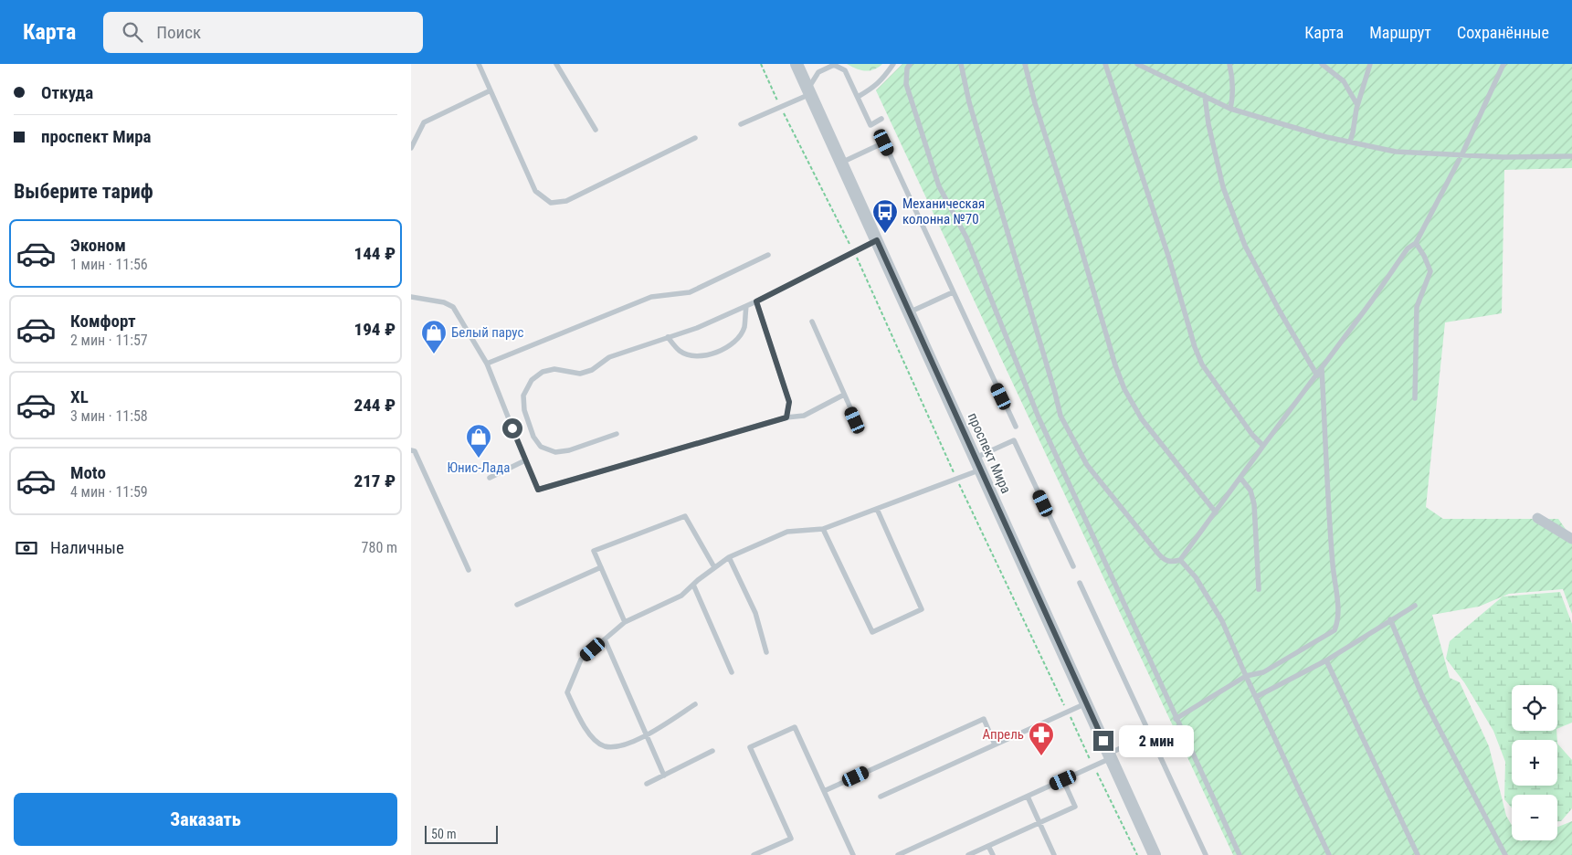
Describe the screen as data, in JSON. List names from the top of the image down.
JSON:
{
  "streets": {
    "street": ["проспект Мира"]
  },
  "places": {
    "bus stop": ["Механическая колонна №70"],
    "shop": ["Белый парус", "Юнис-Лада"],
    "pharmacy": ["Апрель"]
  },
  "scale_bar": "50 m",
  "page": {
    "header": "Карта",
    "search": "Поиск",
    "nav": ["Карта", "Маршрут", "Сохранённые"],
    "banner": ["Откуда", "проспект Мира"],
    "heading": "Выберите тариф",
    "list": [
      {
        "name": "Эконом",
        "note": "1 мин · 11:56",
        "value": "144 ₽"
      },
      {
        "name": "Комфорт",
        "note": "2 мин · 11:57",
        "value": "194 ₽"
      },
      {
        "name": "XL",
        "note": "3 мин · 11:58",
        "value": "244 ₽"
      },
      {
        "name": "Moto",
        "note": "4 мин · 11:59",
        "value": "217 ₽"
      }
    ],
    "pay": ["Наличные", "780 m"],
    "map_buttons": ["+", "−"],
    "bubble": "2 мин",
    "buttons": "Заказать",
    "scale": "50 m"
  }
}
